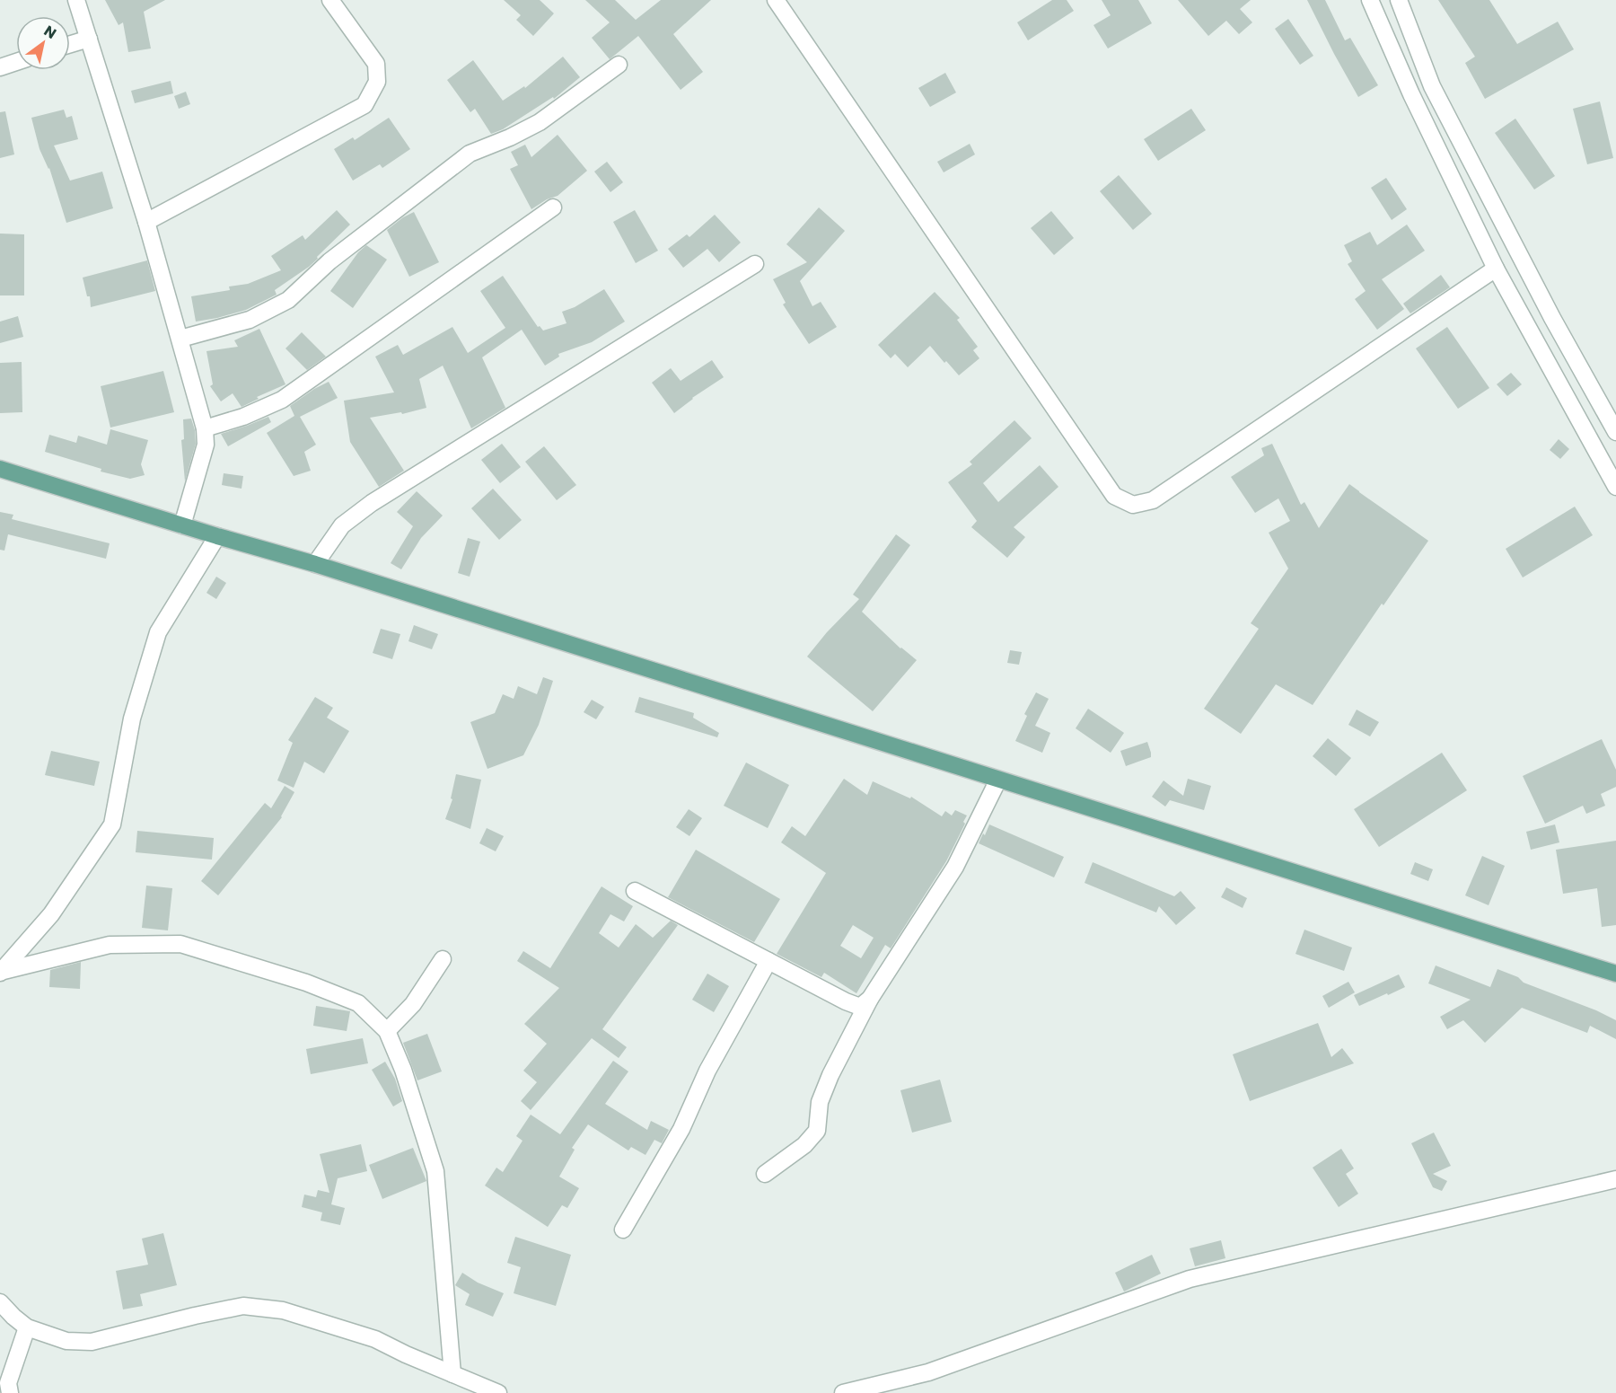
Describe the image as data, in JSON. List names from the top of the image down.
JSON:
{
  "north": "top right"
}
